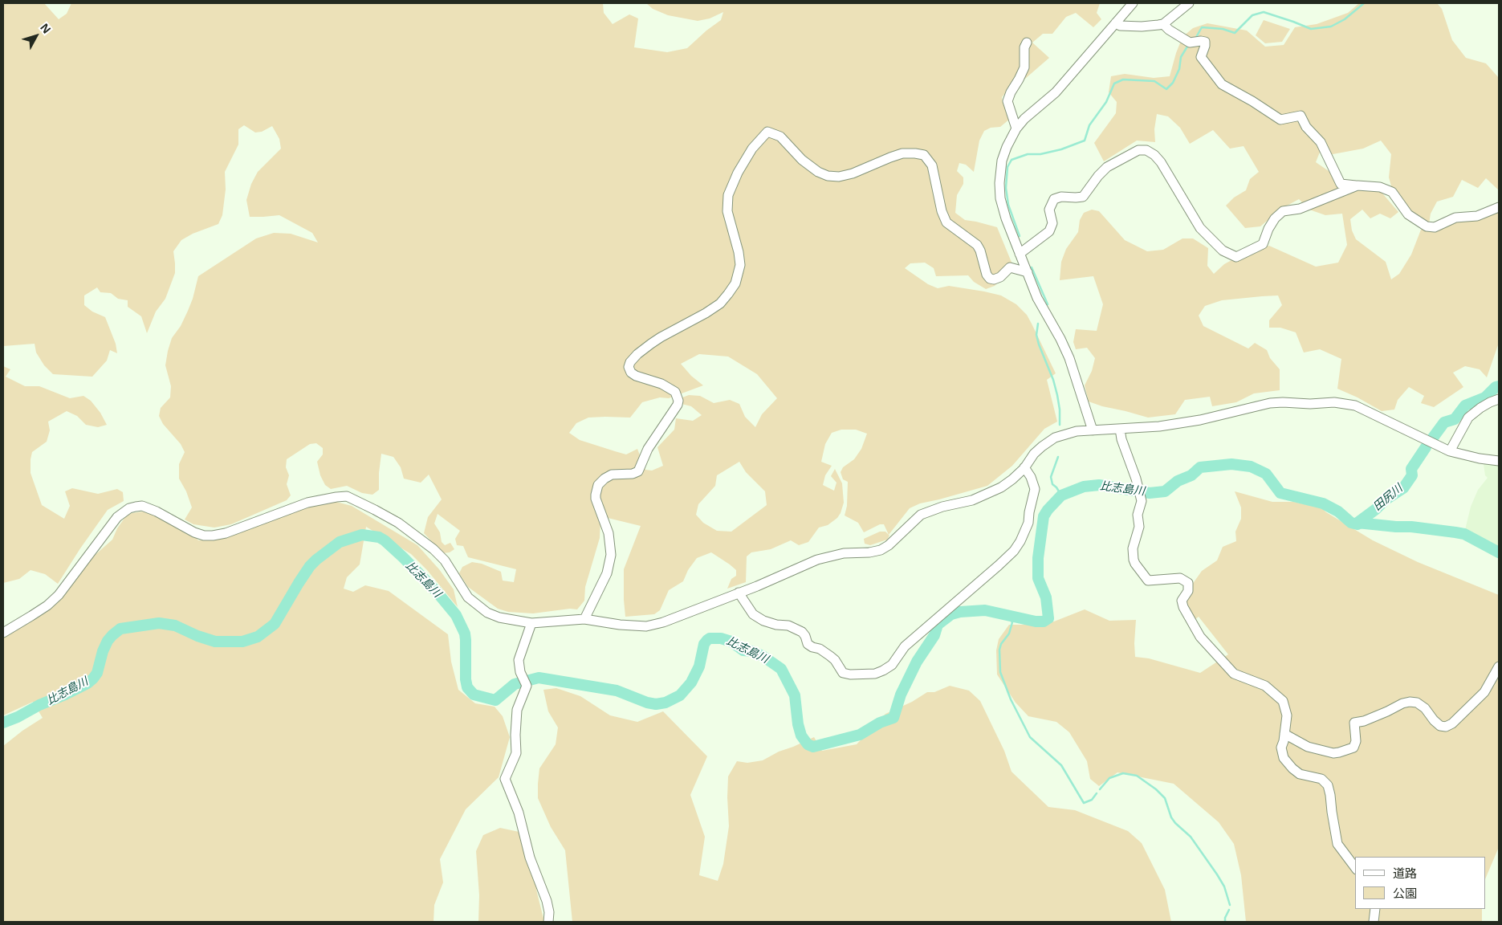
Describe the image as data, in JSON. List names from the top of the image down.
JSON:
{
  "water": ["比志島川", "田尻川"],
  "legend": ["道路", "公園"],
  "north": "top right"
}
